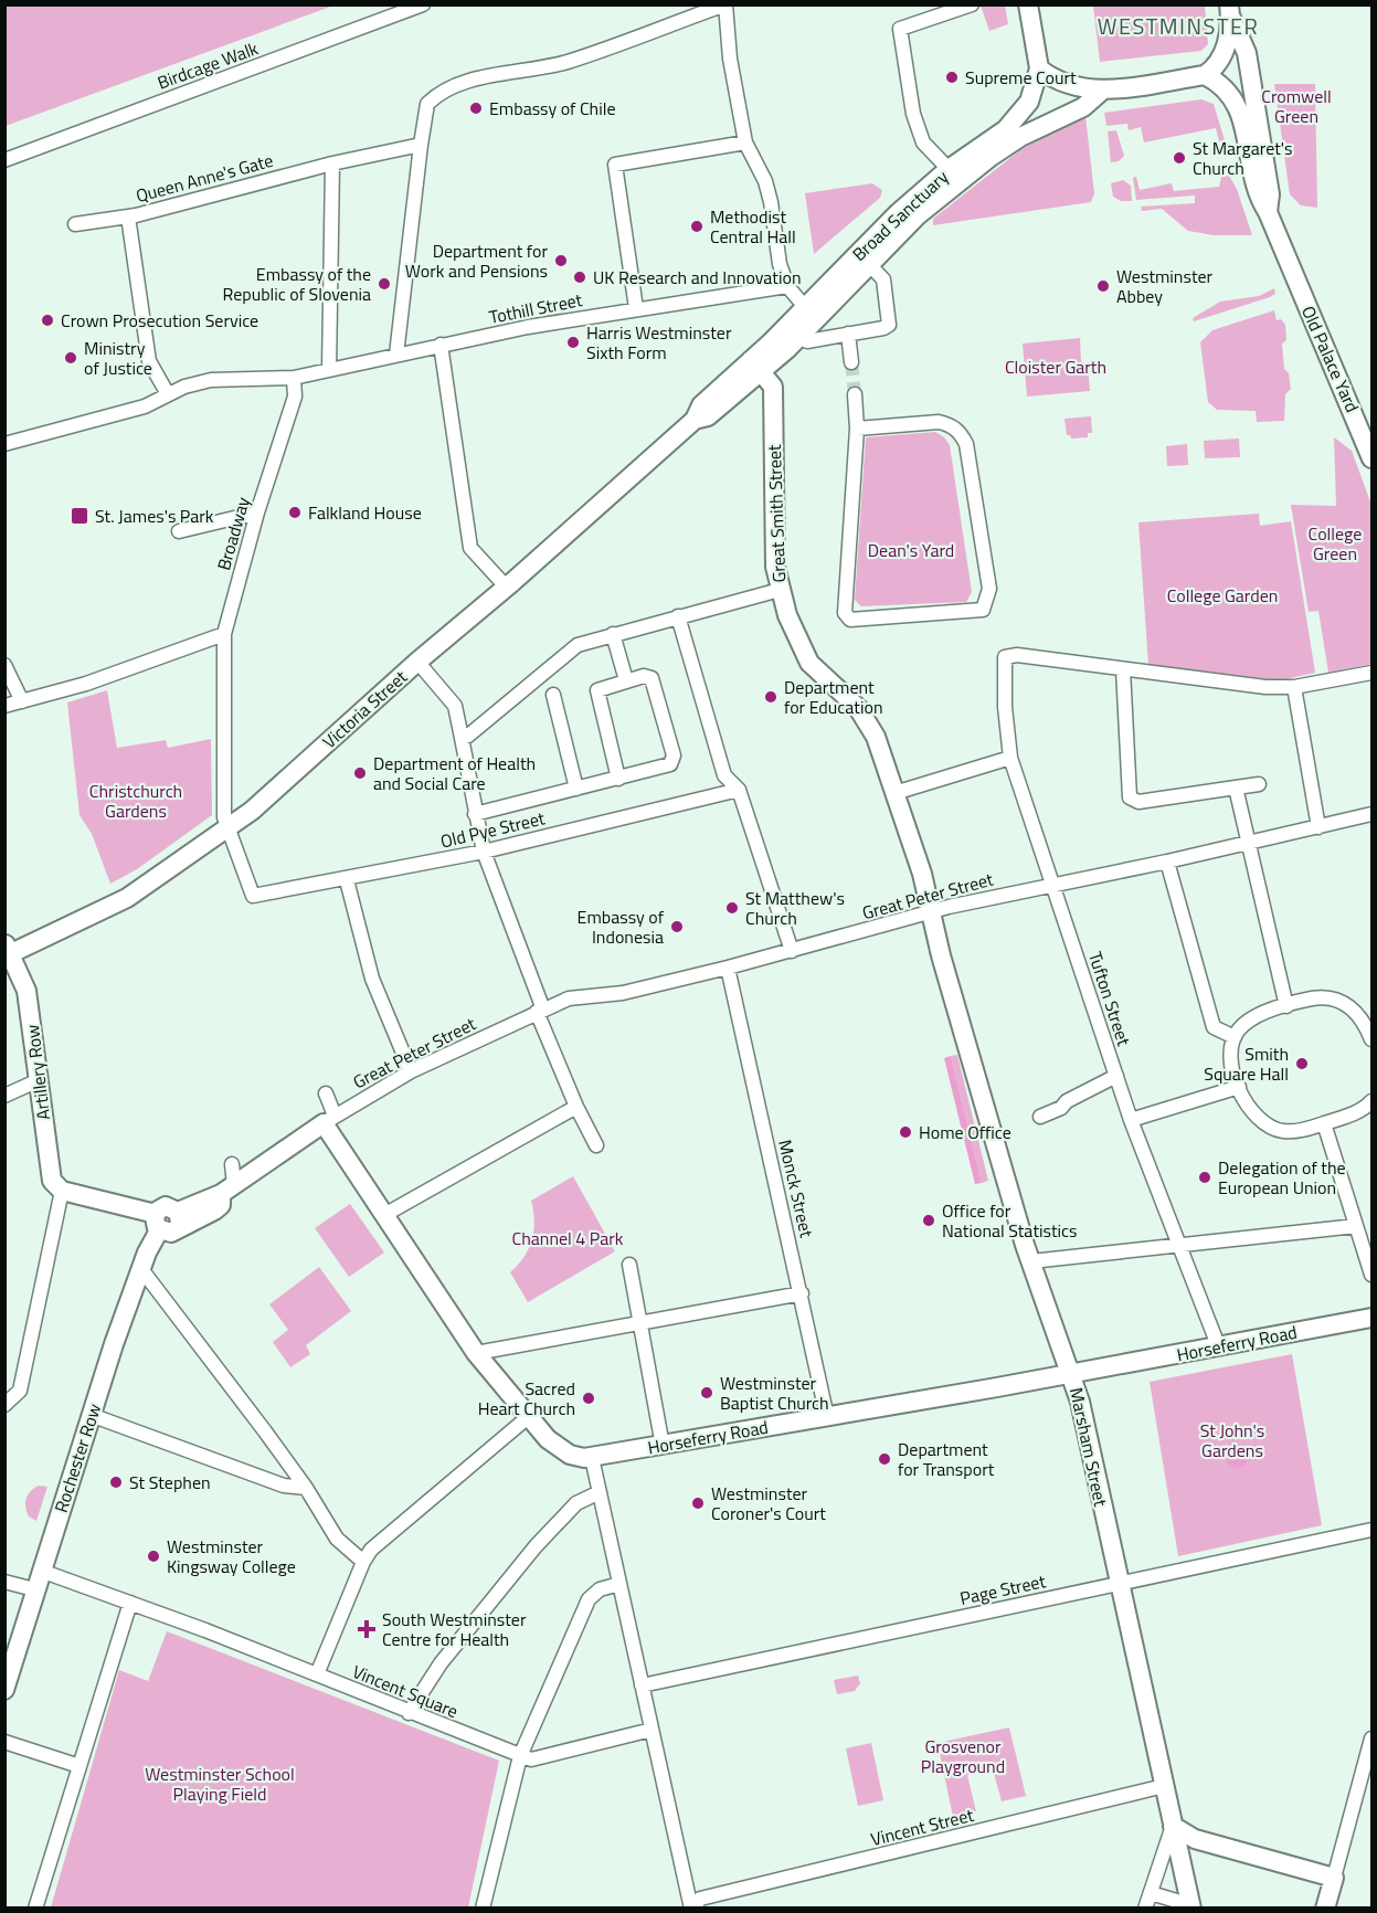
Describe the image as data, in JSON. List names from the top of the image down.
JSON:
{
  "streets": {
    "main road": [
      "Broad Sanctuary",
      "Old Palace Yard",
      "Great Smith Street",
      "Victoria Street",
      "Artillery Row",
      "Horseferry Road",
      "Marsham Street",
      "Rochester Row"
    ],
    "street": [
      "Birdcage Walk",
      "Queen Anne's Gate",
      "Tothill Street",
      "Broadway",
      "Old Pye Street",
      "Great Peter Street",
      "Tufton Street",
      "Monck Street",
      "Page Street",
      "Vincent Square",
      "Vincent Street"
    ]
  },
  "crossings": [
    ["Broad Sanctuary", "Great Smith Street"],
    ["Broad Sanctuary", "Victoria Street"],
    ["Tothill Street", "Broadway"],
    ["Great Smith Street", "Victoria Street"],
    ["Great Smith Street", "Great Peter Street"],
    ["Great Smith Street", "Marsham Street"],
    ["Broadway", "Victoria Street"],
    ["Broadway", "Old Pye Street"],
    ["Victoria Street", "Artillery Row"],
    ["Great Peter Street", "Tufton Street"],
    ["Great Peter Street", "Monck Street"],
    ["Great Peter Street", "Horseferry Road"],
    ["Great Peter Street", "Marsham Street"],
    ["Tufton Street", "Horseferry Road"],
    ["Monck Street", "Horseferry Road"],
    ["Horseferry Road", "Marsham Street"],
    ["Marsham Street", "Page Street"],
    ["Marsham Street", "Vincent Street"],
    ["Rochester Row", "Vincent Square"]
  ],
  "districts": ["WESTMINSTER"],
  "parks": [
    "Cromwell Green",
    "Cloister Garth",
    "College Green",
    "Dean's Yard",
    "College Garden",
    "Christchurch Gardens",
    "Channel 4 Park",
    "St John's Gardens",
    "Grosvenor Playground",
    "Westminster School Playing Field"
  ],
  "places": {
    "other": [
      "Supreme Court",
      "Embassy of Chile",
      "St Margaret's Church",
      "Methodist Central Hall",
      "Department for Work and Pensions",
      "UK Research and Innovation",
      "Embassy of the Republic of Slovenia",
      "Westminster Abbey",
      "Crown Prosecution Service",
      "Harris Westminster Sixth Form",
      "Ministry of Justice",
      "Falkland House",
      "Department for Education",
      "Department of Health and Social Care",
      "St Matthew's Church",
      "Embassy of Indonesia",
      "Smith Square Hall",
      "Home Office",
      "Delegation of the European Union",
      "Office for National Statistics",
      "Westminster Baptist Church",
      "Sacred Heart Church",
      "Department for Transport",
      "St Stephen",
      "Westminster Coroner's Court",
      "Westminster Kingsway College"
    ],
    "transit": ["St. James's Park"],
    "health": ["South Westminster Centre for Health"]
  }
}
